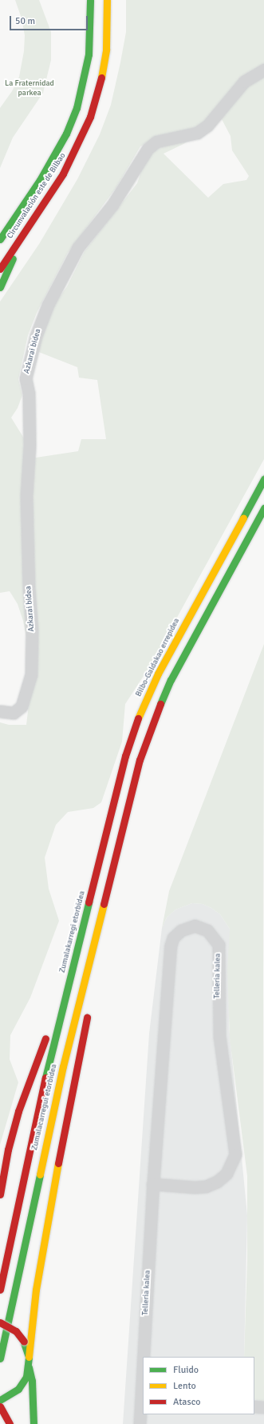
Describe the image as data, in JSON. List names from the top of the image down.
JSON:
{
  "streets": {
    "main road": [
      "Circunvalación este de Bilbao",
      "Bilbo-Galdakao errepidea",
      "Zumalakarregi etorbidea",
      "Zumalacarregui etorbidea"
    ],
    "street": ["Azkarai bidea", "Telleria kalea"]
  },
  "crossings": [
    ["Bilbo-Galdakao errepidea", "Zumalakarregi etorbidea"],
    ["Zumalakarregi etorbidea", "Zumalacarregui etorbidea"]
  ],
  "parks": ["La Fraternidad parkea"],
  "legend": ["Fluido", "Lento", "Atasco"],
  "scale_bar": "50 m"
}
